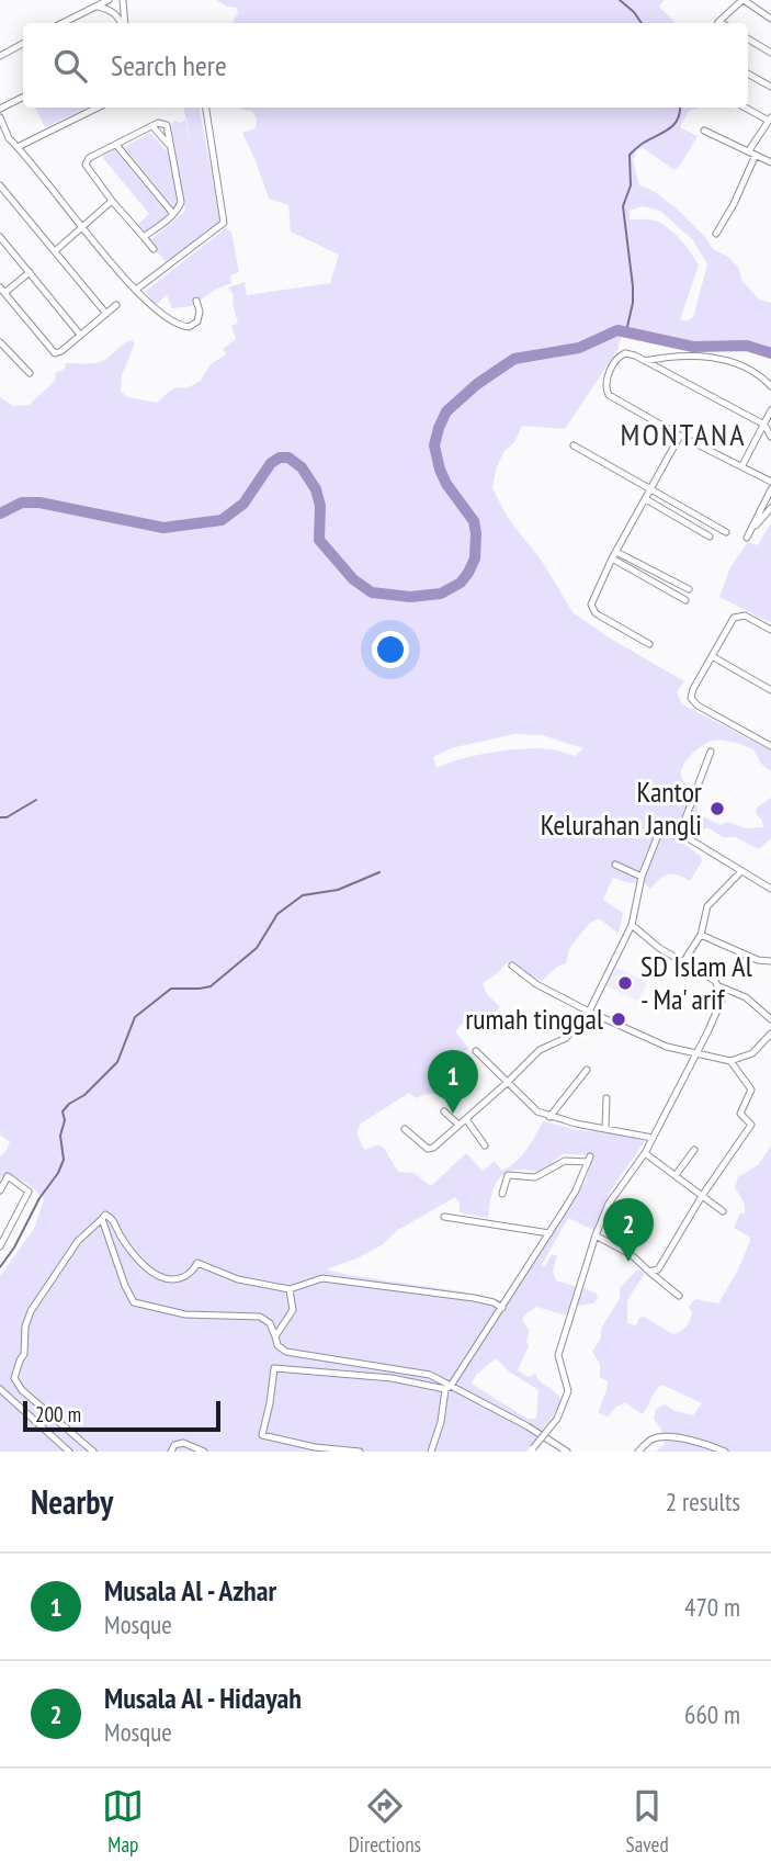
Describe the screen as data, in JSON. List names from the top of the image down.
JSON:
{
  "districts": ["MONTANA"],
  "places": ["Kantor Kelurahan Jangli", "SD Islam Al - Ma' arif", "rumah tinggal"],
  "scale_bar": "200 m",
  "page": {
    "search": "Search here",
    "pins": ["1", "2"],
    "scale": "200 m",
    "heading": ["Nearby", "2 results"],
    "list": [
      {
        "mark": "1",
        "name": "Musala Al - Azhar",
        "note": "Mosque",
        "value": "470 m"
      },
      {
        "mark": "2",
        "name": "Musala Al - Hidayah",
        "note": "Mosque",
        "value": "660 m"
      }
    ],
    "nav": ["Map", "Directions", "Saved"]
  }
}
